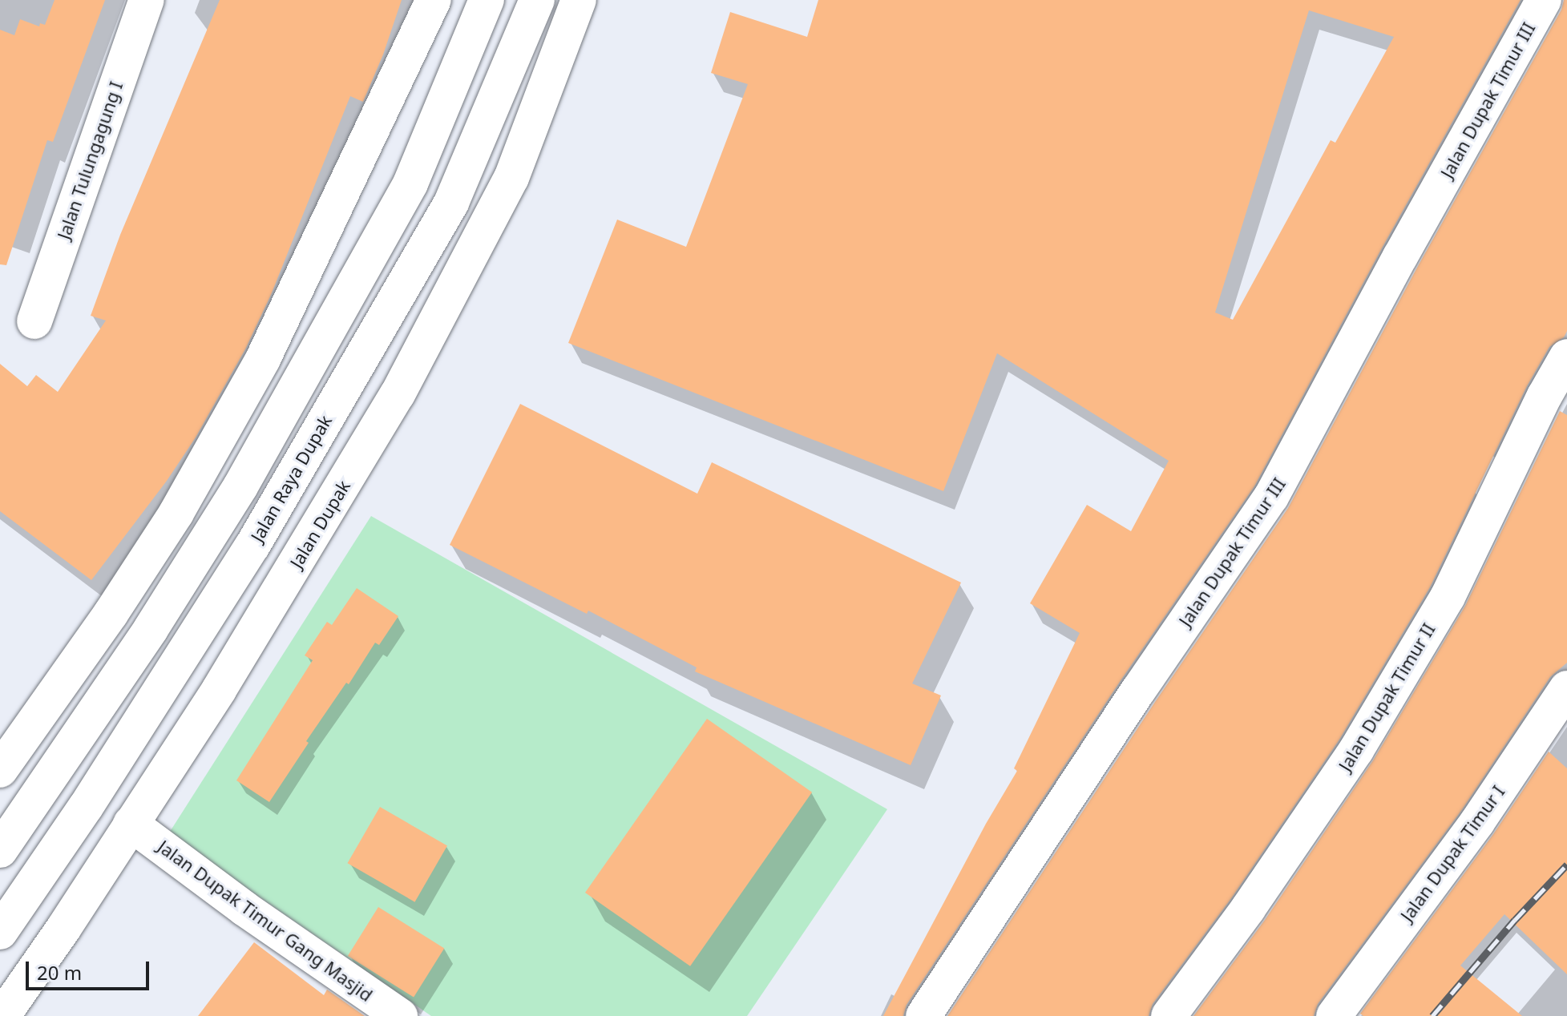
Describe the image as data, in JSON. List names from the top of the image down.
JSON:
{
  "streets": {
    "main road": [
      "Jalan Dupak Timur III",
      "Jalan Tulungagung I",
      "Jalan Raya Dupak",
      "Jalan Dupak",
      "Jalan Dupak Timur II",
      "Jalan Dupak Timur I",
      "Jalan Dupak Timur Gang Masjid"
    ]
  },
  "crossings": [
    ["Jalan Dupak", "Jalan Dupak Timur Gang Masjid"]
  ],
  "scale_bar": "20 m"
}
